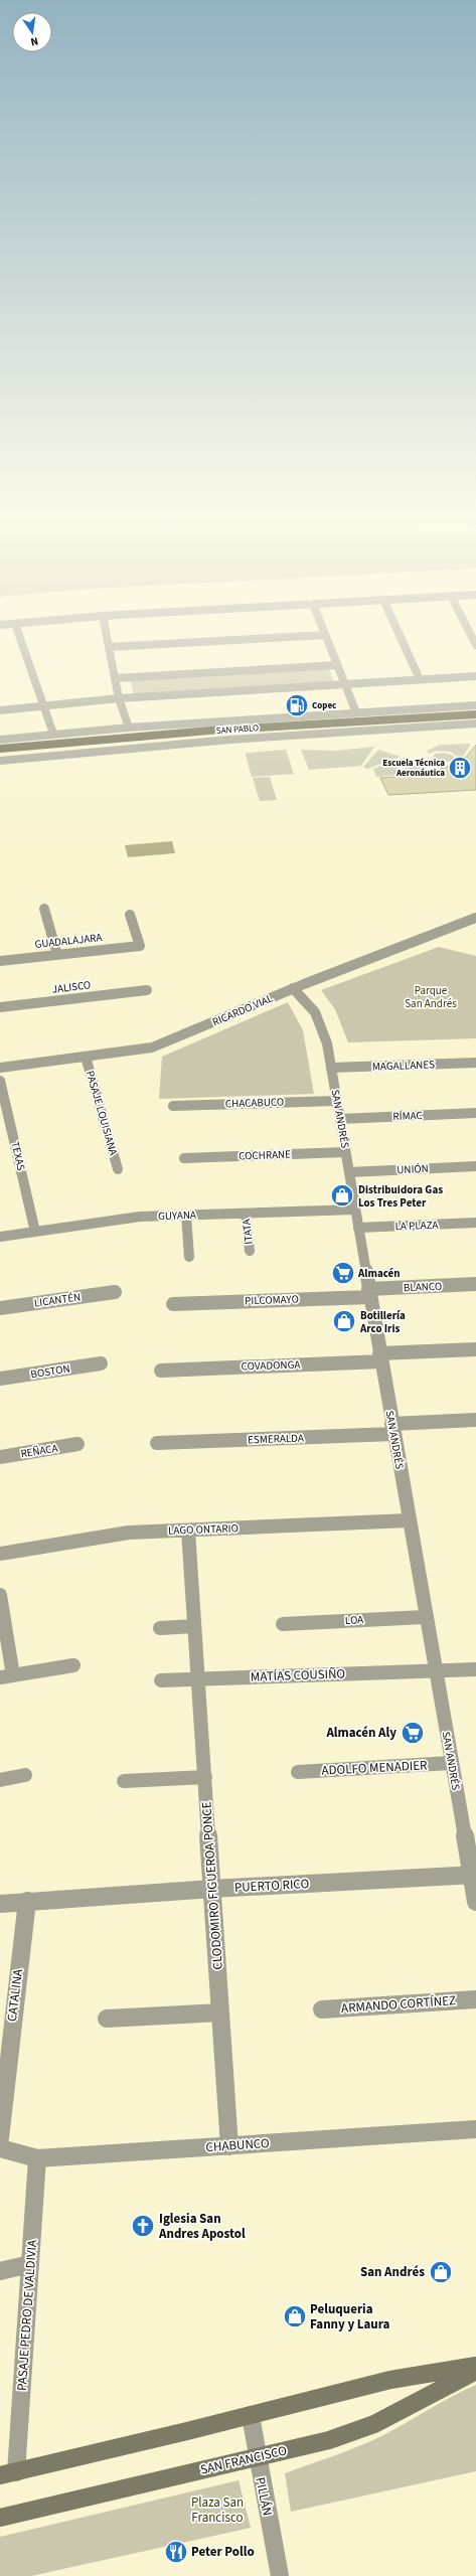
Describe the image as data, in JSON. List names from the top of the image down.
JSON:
{
  "streets": {
    "main road": ["SAN PABLO", "SAN FRANCISCO"],
    "street": [
      "GUADALAJARA",
      "JALISCO",
      "RICARDO VIAL",
      "MAGALLANES",
      "CHACABUCO",
      "PASAJE LOUISIANA",
      "RÍMAC",
      "SAN ANDRÉS",
      "COCHRANE",
      "TEXAS",
      "UNIÓN",
      "GUYANA",
      "LA PLAZA",
      "ITATA",
      "BLANCO",
      "LICANTÉN",
      "PILCOMAYO",
      "COVADONGA",
      "BOSTON",
      "ESMERALDA",
      "REÑACA",
      "LAGO ONTARIO",
      "LOA",
      "MATÍAS COUSIÑO",
      "ADOLFO MENADIER",
      "CLODOMIRO FIGUEROA PONCE",
      "PUERTO RICO",
      "CATALINA",
      "ARMANDO CORTÍNEZ",
      "CHABUNCO",
      "PASAJE PEDRO DE VALDIVIA",
      "PILLÁN"
    ]
  },
  "crossings": [
    ["RICARDO VIAL", "PASAJE LOUISIANA"],
    ["RICARDO VIAL", "SAN ANDRÉS"],
    ["MAGALLANES", "SAN ANDRÉS"],
    ["CHACABUCO", "SAN ANDRÉS"],
    ["RÍMAC", "SAN ANDRÉS"],
    ["SAN ANDRÉS", "COCHRANE"],
    ["SAN ANDRÉS", "UNIÓN"],
    ["SAN ANDRÉS", "GUYANA"],
    ["SAN ANDRÉS", "LA PLAZA"],
    ["SAN ANDRÉS", "BLANCO"],
    ["SAN ANDRÉS", "PILCOMAYO"],
    ["SAN ANDRÉS", "COVADONGA"],
    ["SAN ANDRÉS", "ESMERALDA"],
    ["SAN ANDRÉS", "LAGO ONTARIO"],
    ["SAN ANDRÉS", "LOA"],
    ["SAN ANDRÉS", "MATÍAS COUSIÑO"],
    ["SAN ANDRÉS", "ADOLFO MENADIER"],
    ["SAN ANDRÉS", "PUERTO RICO"],
    ["TEXAS", "GUYANA"],
    ["GUYANA", "ITATA"],
    ["BLANCO", "PILCOMAYO"],
    ["LAGO ONTARIO", "CLODOMIRO FIGUEROA PONCE"],
    ["MATÍAS COUSIÑO", "CLODOMIRO FIGUEROA PONCE"],
    ["CLODOMIRO FIGUEROA PONCE", "PUERTO RICO"],
    ["CLODOMIRO FIGUEROA PONCE", "CHABUNCO"],
    ["PUERTO RICO", "CATALINA"],
    ["CHABUNCO", "PASAJE PEDRO DE VALDIVIA"],
    ["SAN FRANCISCO", "PILLÁN"]
  ],
  "parks": ["Parque San Andrés", "Plaza San Francisco"],
  "places": {
    "fuel station": ["Copec"],
    "building": ["Escuela Técnica Aeronáutica"],
    "shop": [
      "Distribuidora Gas Los Tres Peter",
      "Botillería Arco Iris",
      "San Andrés",
      "Peluqueria Fanny y Laura"
    ],
    "supermarket": ["Almacén", "Almacén Aly"],
    "church": ["Iglesia San Andres Apostol"],
    "restaurant": ["Peter Pollo"]
  },
  "north": "bottom"
}
